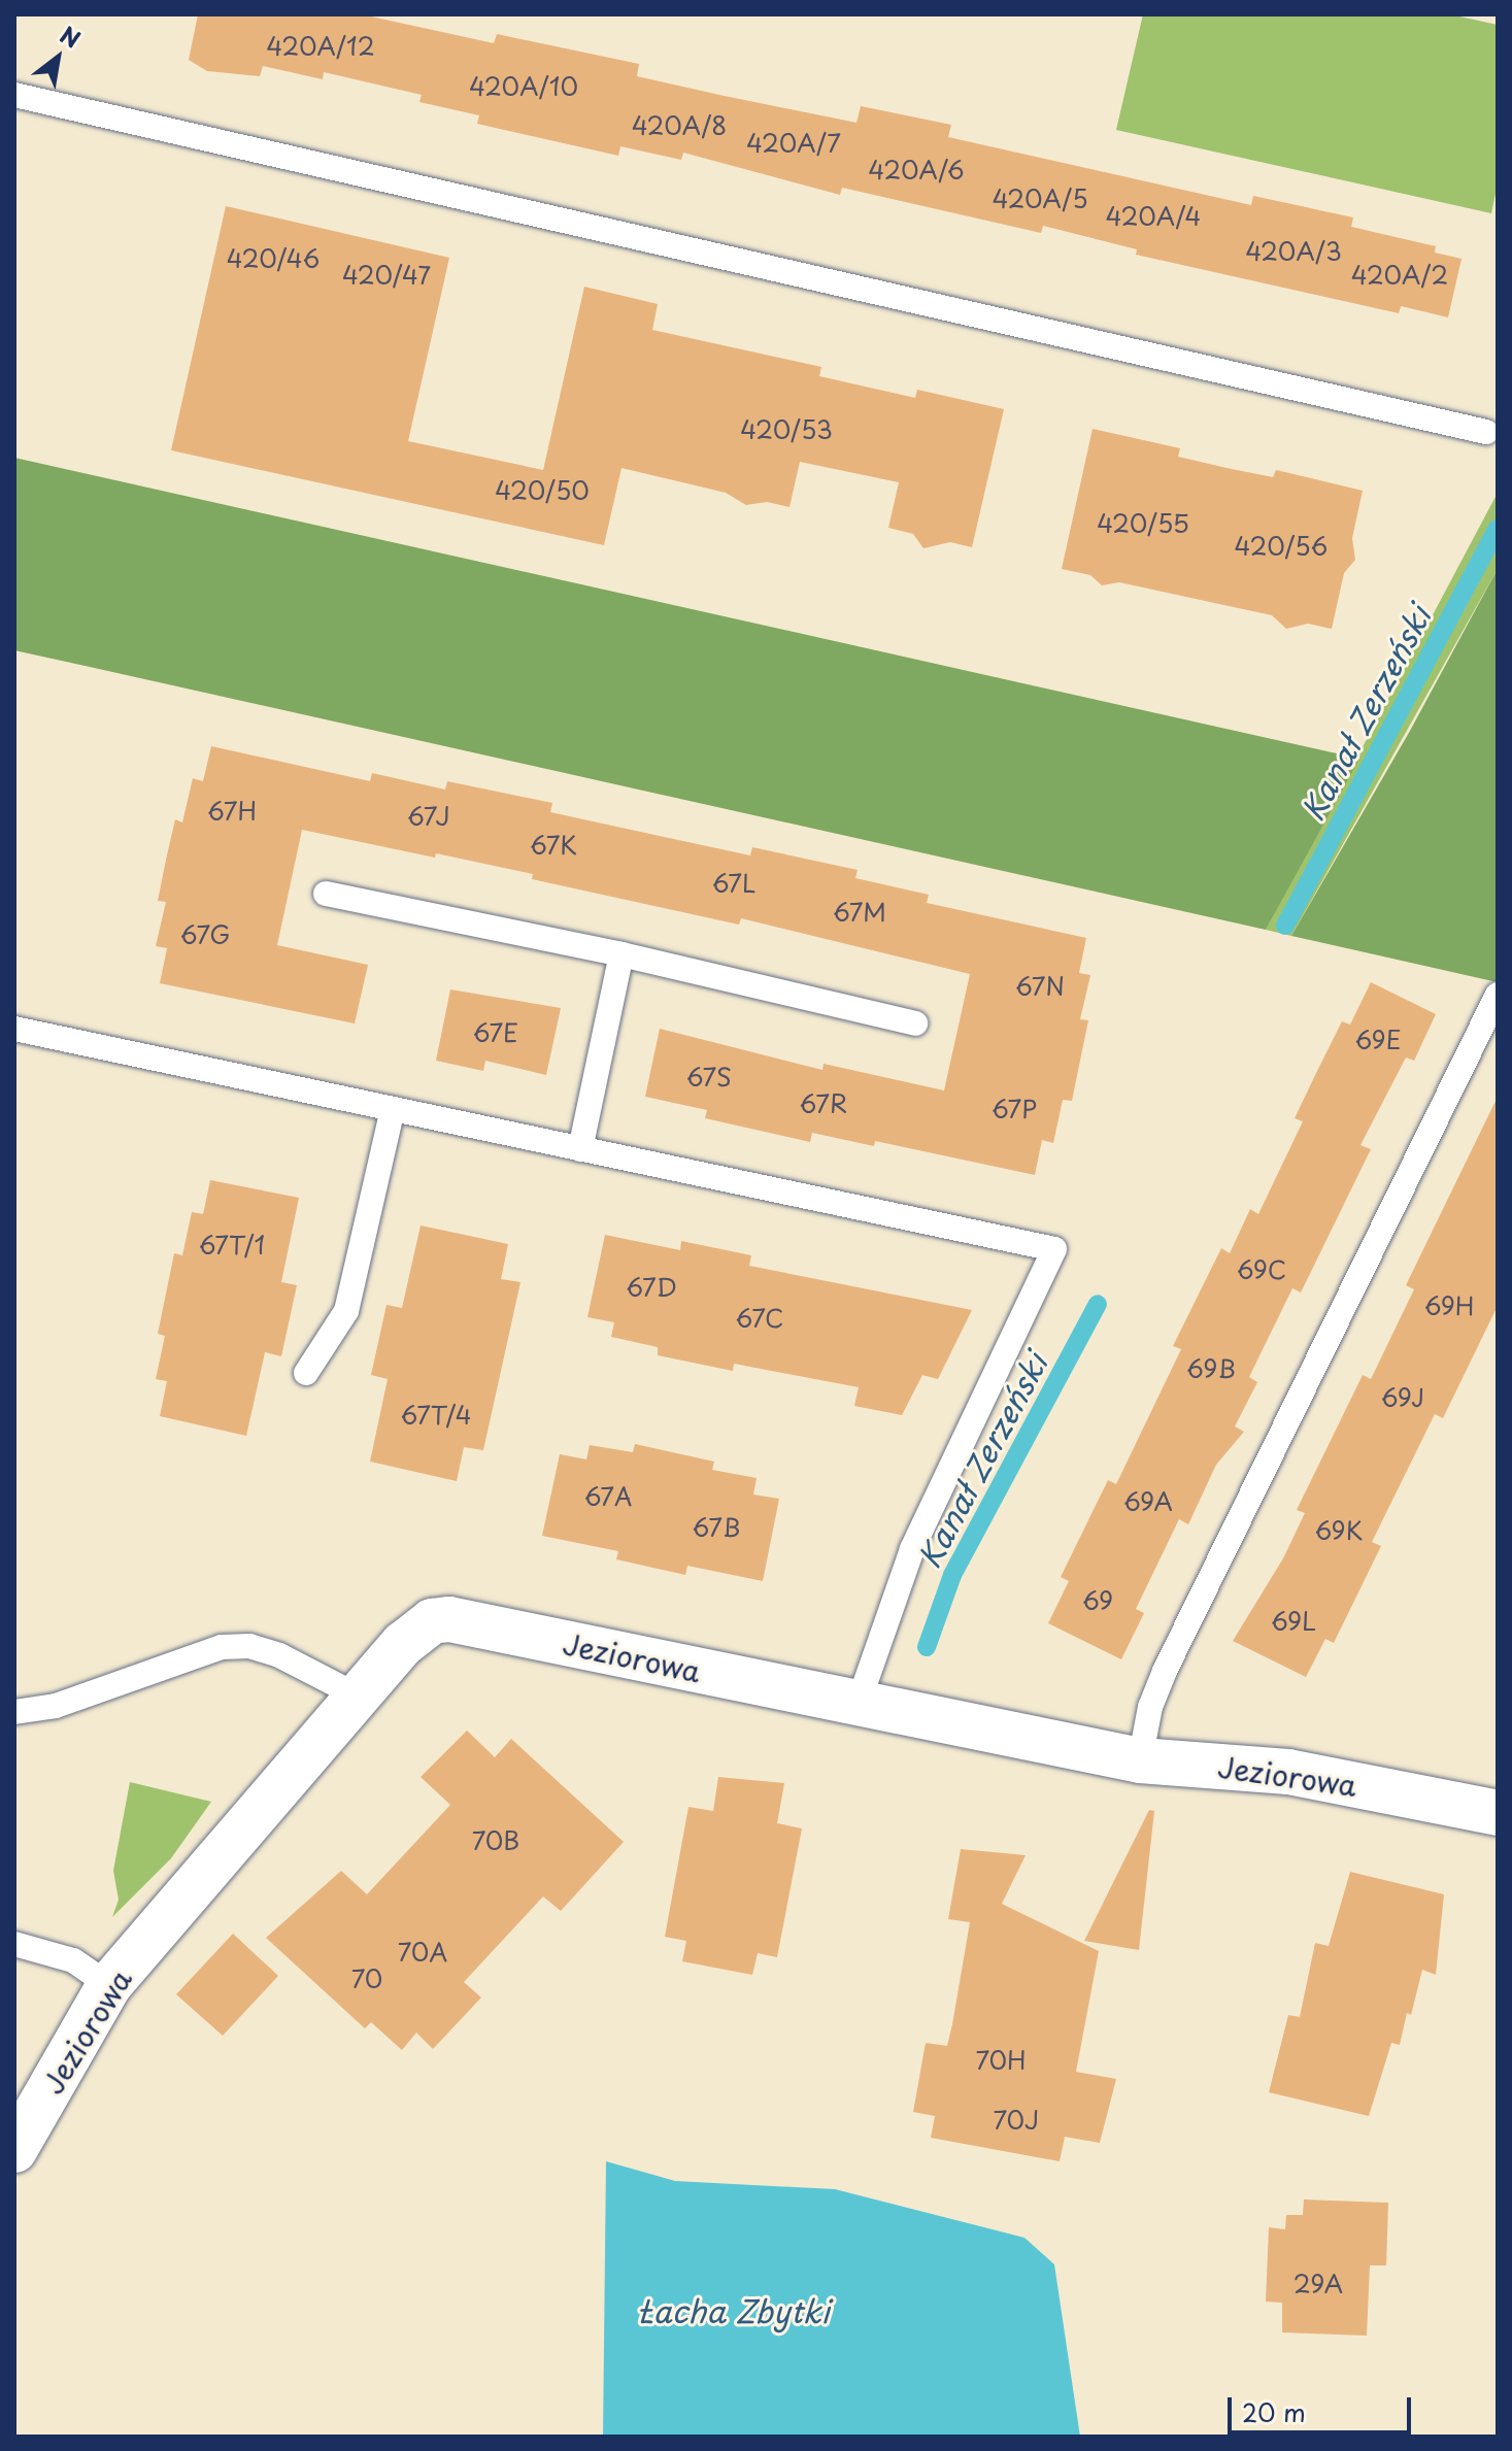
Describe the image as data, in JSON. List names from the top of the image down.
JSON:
{
  "streets": {
    "street": ["Jeziorowa"]
  },
  "water": ["Kanał Zerzeński", "Łacha Zbytki"],
  "house_numbers": [
    "420A/12",
    "420A/10",
    "420A/8",
    "420A/7",
    "420A/6",
    "420A/5",
    "420A/4",
    "420A/3",
    "420/46",
    "420/47",
    "420A/2",
    "420/53",
    "420/50",
    "420/55",
    "420/56",
    "67H",
    "67J",
    "67K",
    "67L",
    "67M",
    "67G",
    "67N",
    "67E",
    "69E",
    "67S",
    "67R",
    "67P",
    "67T/1",
    "69C",
    "67D",
    "69H",
    "67C",
    "69B",
    "69J",
    "67T/4",
    "67A",
    "69A",
    "67B",
    "69K",
    "69",
    "69L",
    "70B",
    "70A",
    "70",
    "70H",
    "70J",
    "29A"
  ],
  "scale_bar": "20 m",
  "north": "top right"
}
